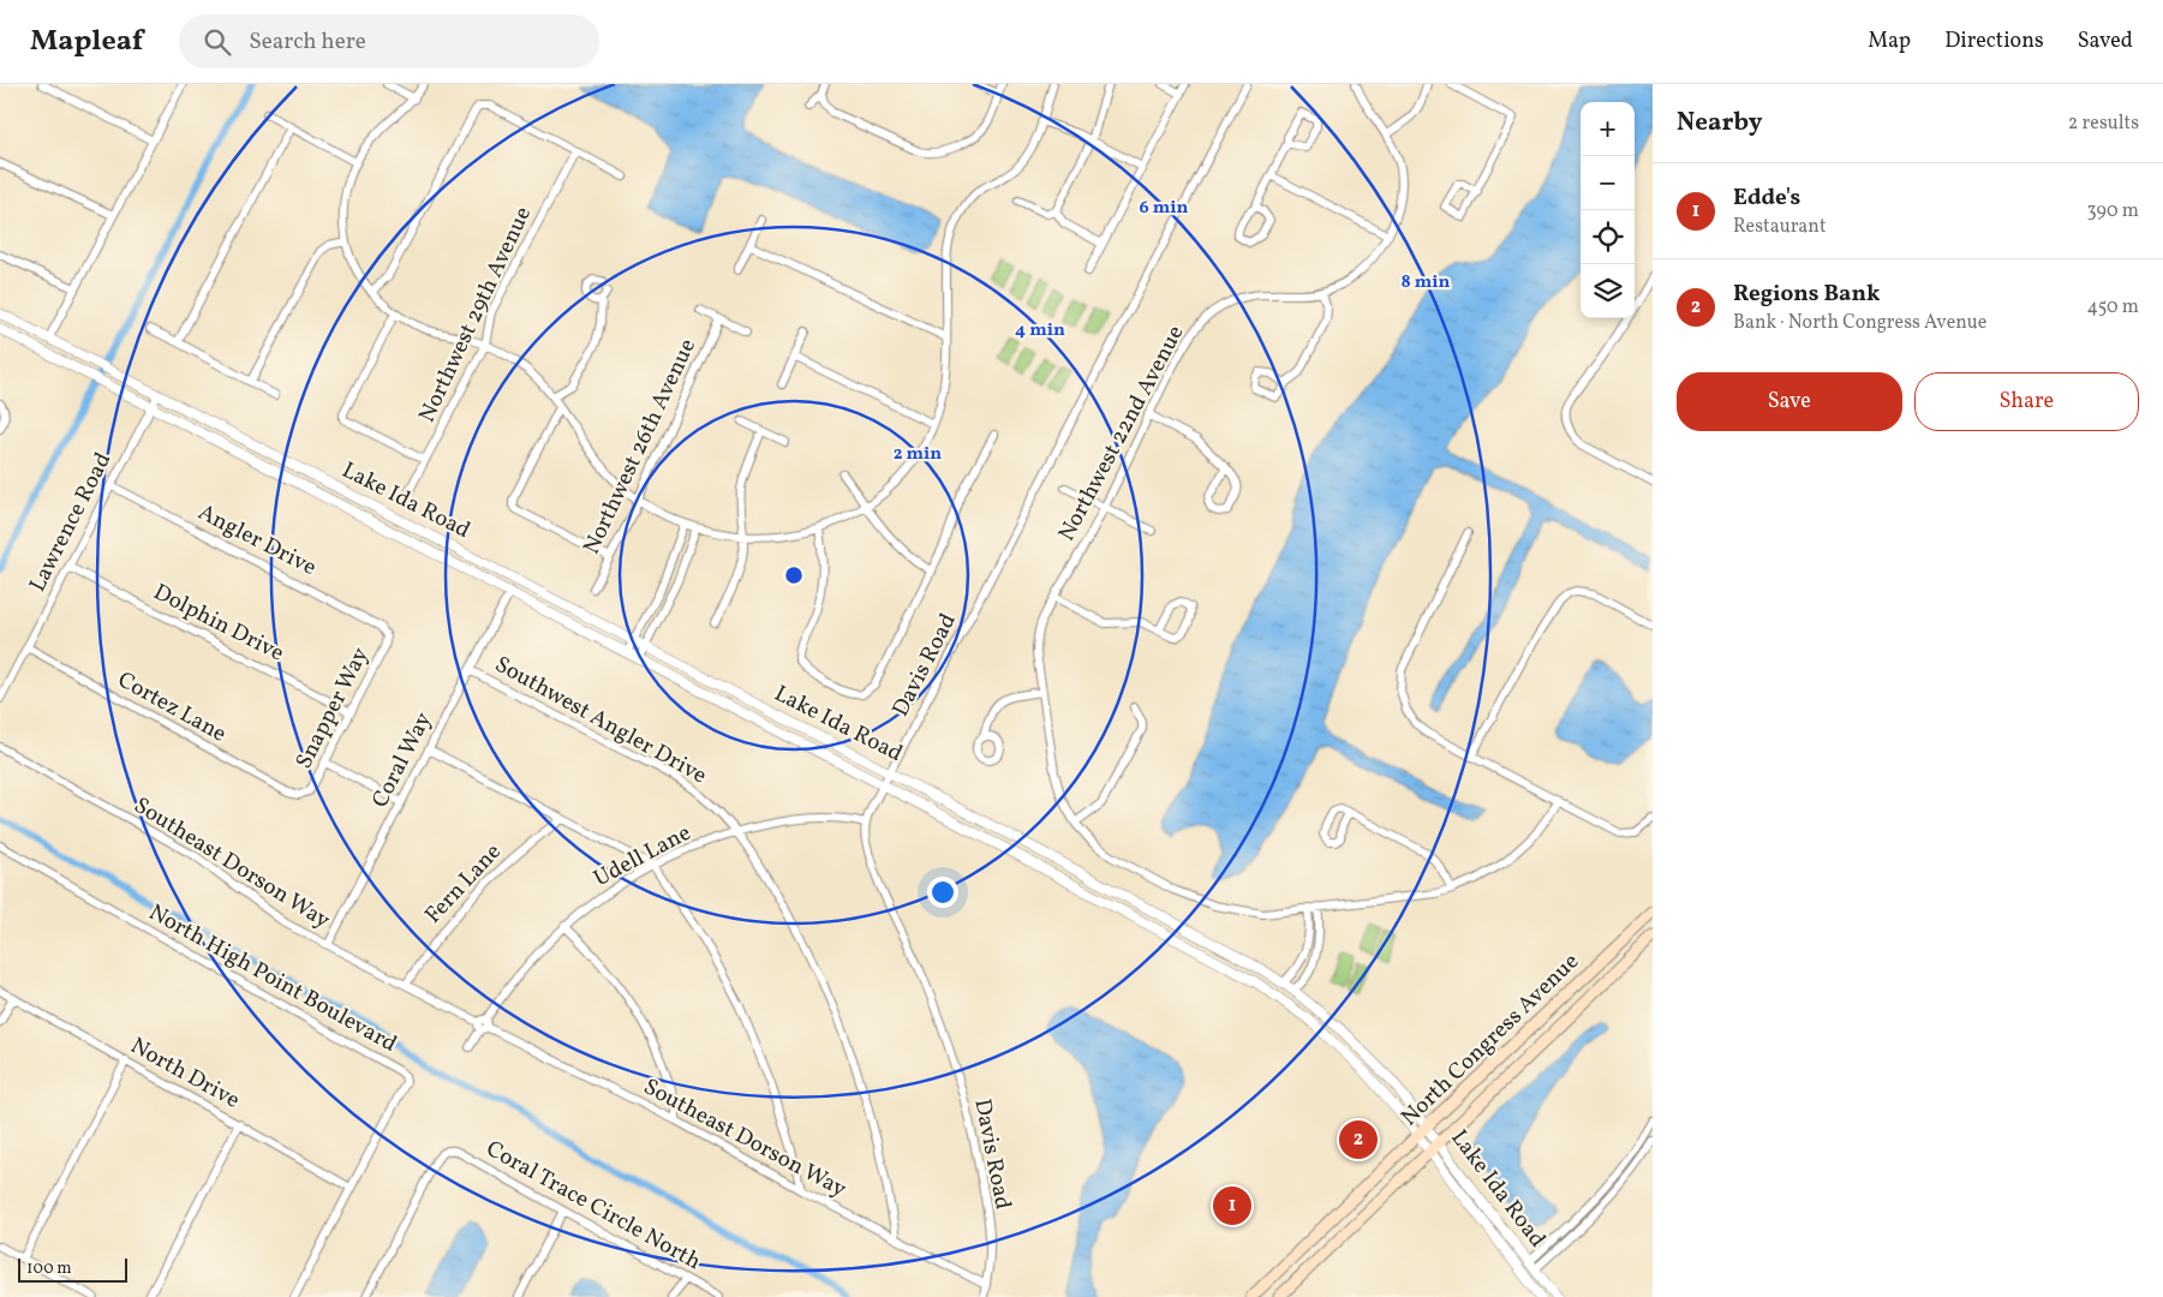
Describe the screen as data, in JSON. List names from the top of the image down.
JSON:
{
  "streets": {
    "main road": ["North Congress Avenue"],
    "street": [
      "Northwest 29th Avenue",
      "Northwest 22nd Avenue",
      "Northwest 26th Avenue",
      "Lake Ida Road",
      "Lawrence Road",
      "Angler Drive",
      "Dolphin Drive",
      "Davis Road",
      "Cortez Lane",
      "Snapper Way",
      "Southwest Angler Drive",
      "Coral Way",
      "Udell Lane",
      "Southeast Dorson Way",
      "Fern Lane",
      "North High Point Boulevard",
      "North Drive",
      "Coral Trace Circle North"
    ]
  },
  "crossings": [
    ["Lake Ida Road", "Lawrence Road"],
    ["Lake Ida Road", "Davis Road"],
    ["Lake Ida Road", "Coral Way"],
    ["Lake Ida Road", "North Congress Avenue"],
    ["Lawrence Road", "Angler Drive"],
    ["Lawrence Road", "Dolphin Drive"],
    ["Lawrence Road", "Cortez Lane"],
    ["Angler Drive", "Snapper Way"],
    ["Dolphin Drive", "Snapper Way"],
    ["Davis Road", "Udell Lane"],
    ["Davis Road", "Southeast Dorson Way"],
    ["Cortez Lane", "Snapper Way"],
    ["Southwest Angler Drive", "Coral Way"],
    ["Southwest Angler Drive", "Udell Lane"],
    ["Southwest Angler Drive", "Southeast Dorson Way"],
    ["Coral Way", "Southeast Dorson Way"],
    ["Udell Lane", "Southeast Dorson Way"],
    ["Southeast Dorson Way", "Fern Lane"],
    ["North High Point Boulevard", "North Drive"]
  ],
  "scale_bar": "100 m",
  "page": {
    "header": "Mapleaf",
    "search": "Search here",
    "nav": ["Map", "Directions", "Saved"],
    "heading": ["Nearby", "2 results"],
    "map_buttons": ["+", "−"],
    "list": [
      {
        "mark": "1",
        "name": "Edde's",
        "note": "Restaurant",
        "value": "390 m"
      },
      {
        "mark": "2",
        "name": "Regions Bank",
        "note": "Bank · North Congress Avenue",
        "value": "450 m"
      }
    ],
    "buttons": ["Save", "Share"],
    "pins": ["2", "1"],
    "scale": "100 m"
  },
  "rings": [
    "6 min",
    "8 min",
    "4 min",
    "2 min"
  ]
}
